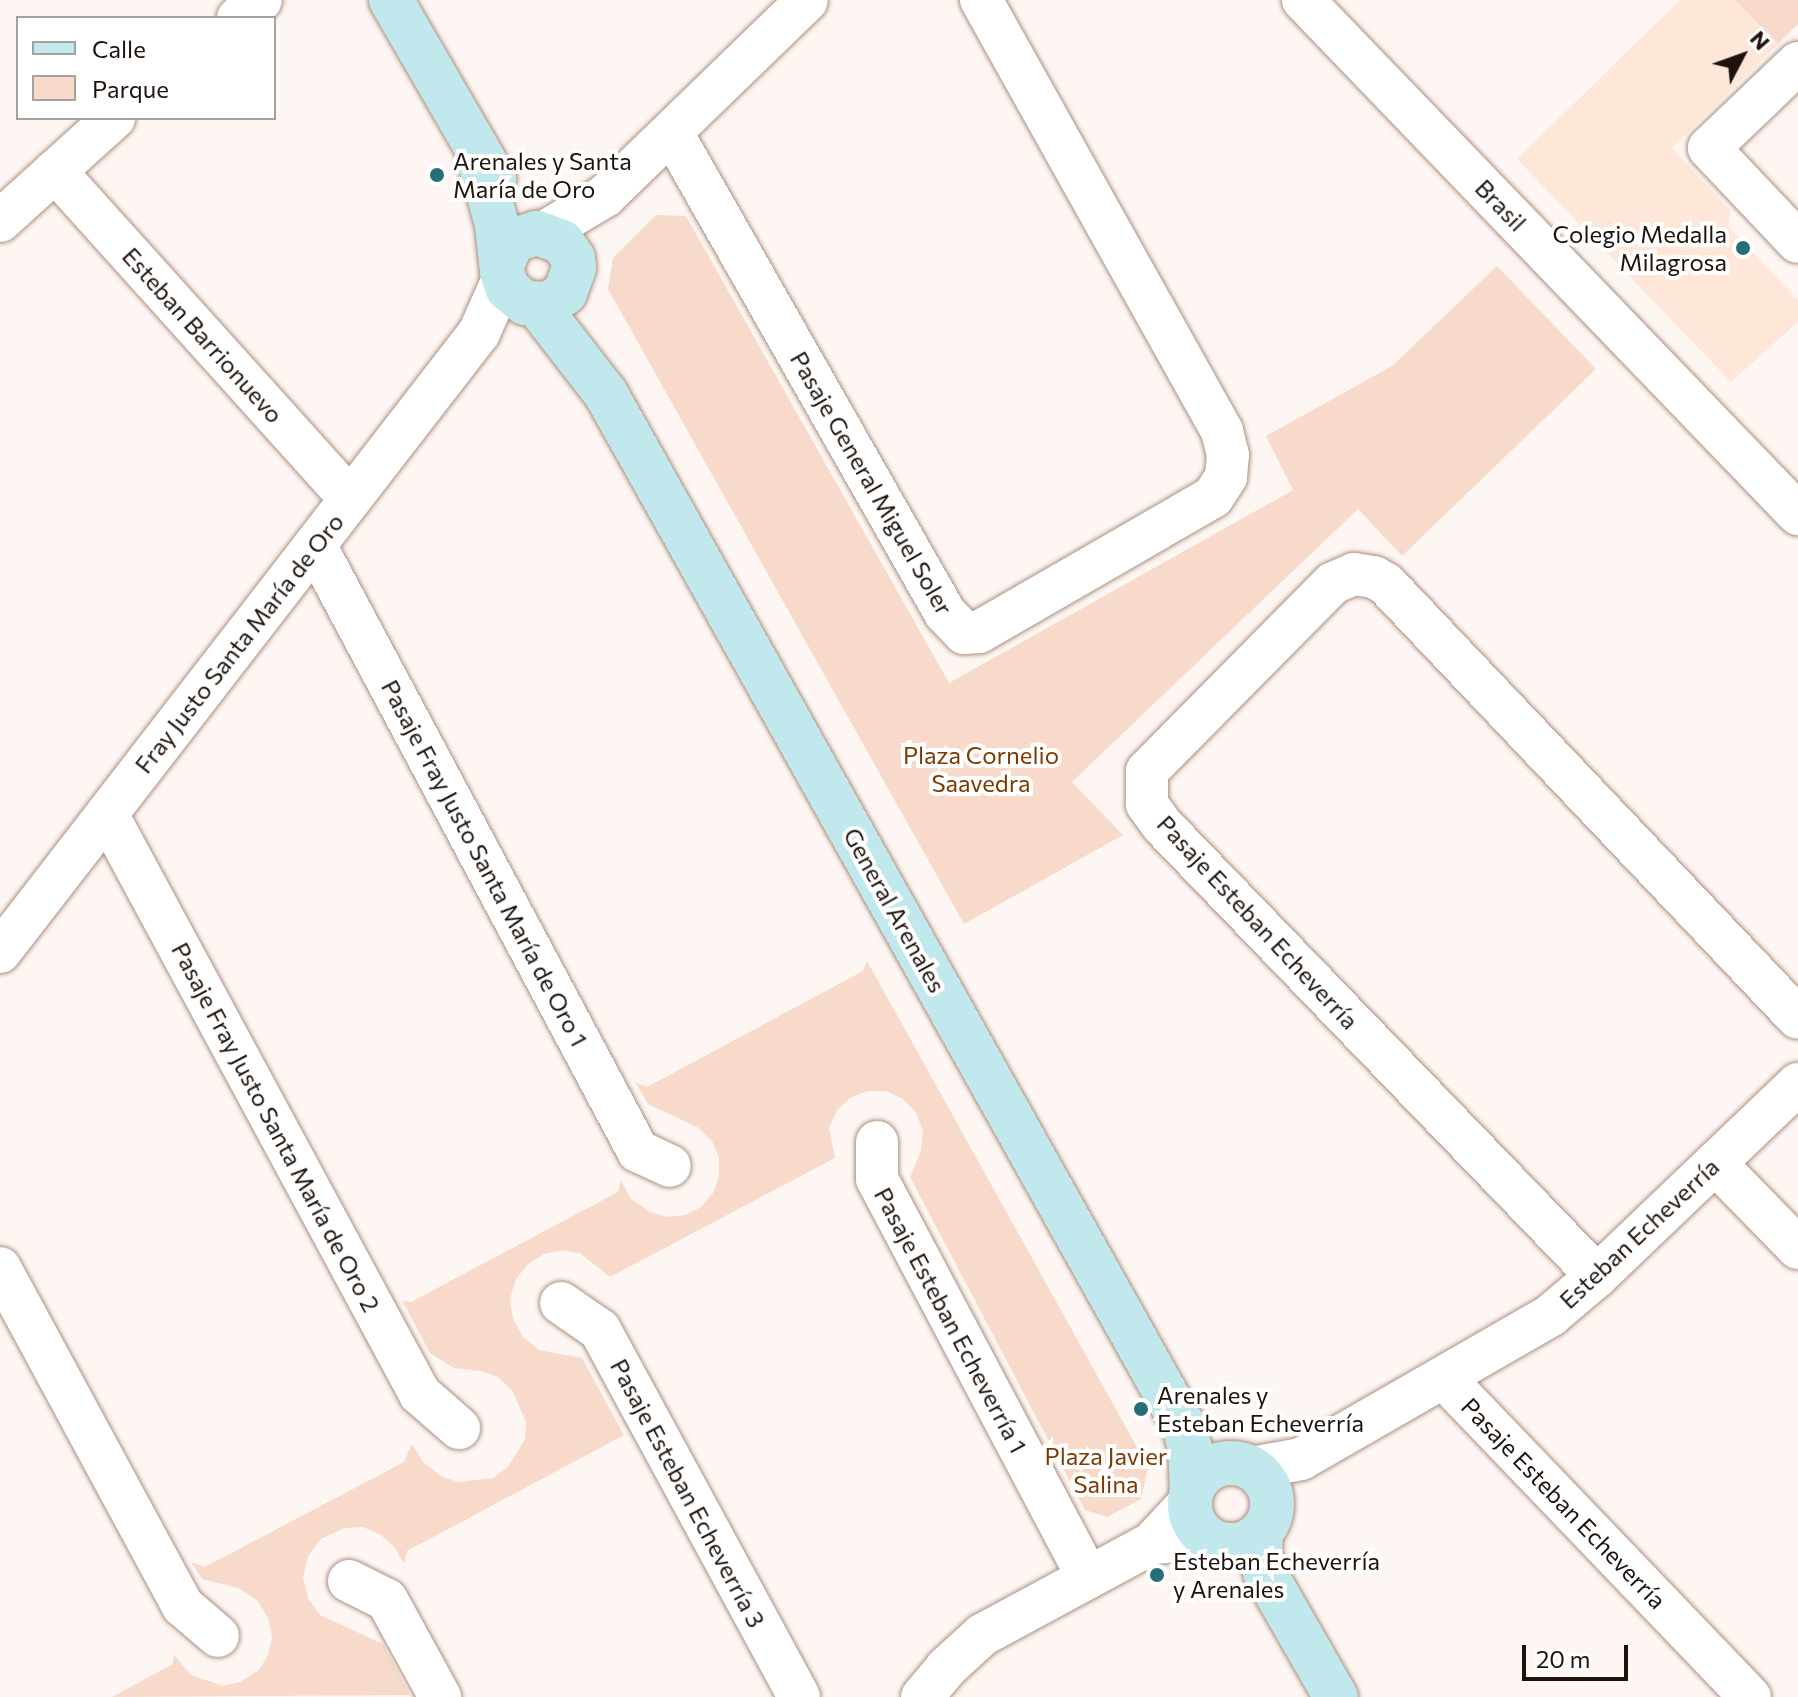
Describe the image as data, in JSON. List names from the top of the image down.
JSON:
{
  "streets": {
    "street": [
      "Brasil",
      "Esteban Barrionuevo",
      "Pasaje General Miguel Soler",
      "Fray Justo Santa María de Oro",
      "Pasaje Fray Justo Santa María de Oro 1",
      "General Arenales",
      "Pasaje Esteban Echeverría",
      "Pasaje Fray Justo Santa María de Oro 2",
      "Esteban Echeverría",
      "Pasaje Esteban Echeverría 1",
      "Pasaje Esteban Echeverría 3"
    ]
  },
  "crossings": [
    ["Esteban Barrionuevo", "Fray Justo Santa María de Oro"],
    ["Fray Justo Santa María de Oro", "Pasaje Fray Justo Santa María de Oro 1"],
    ["Fray Justo Santa María de Oro", "General Arenales"],
    ["Fray Justo Santa María de Oro", "Pasaje Fray Justo Santa María de Oro 2"],
    ["General Arenales", "Esteban Echeverría"],
    ["Pasaje Esteban Echeverría", "Esteban Echeverría"],
    ["Esteban Echeverría", "Pasaje Esteban Echeverría 1"]
  ],
  "parks": ["Plaza Cornelio Saavedra", "Plaza Javier Salina"],
  "places": [
    "Arenales y Santa María de Oro",
    "Colegio Medalla Milagrosa",
    "Arenales y Esteban Echeverría",
    "Esteban Echeverría y Arenales"
  ],
  "legend": ["Calle", "Parque"],
  "scale_bar": "20 m",
  "north": "top right"
}
